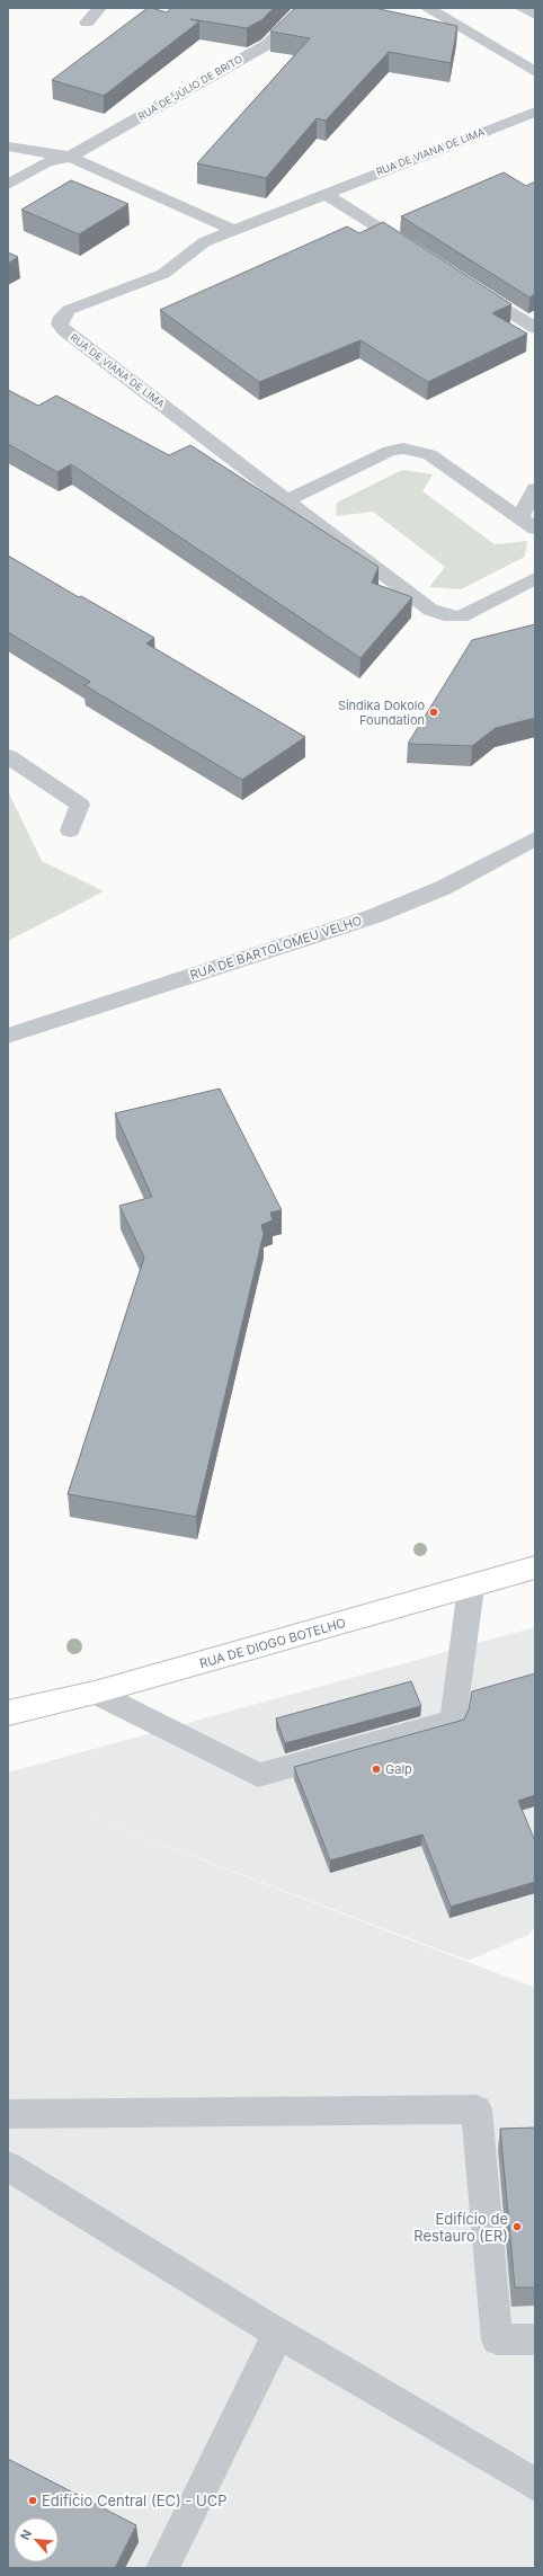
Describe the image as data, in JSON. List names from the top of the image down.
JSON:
{
  "streets": {
    "main road": ["RUA DE DIOGO BOTELHO"],
    "street": ["RUA DE JÚLIO DE BRITO", "RUA DE VIANA DE LIMA", "RUA DE BARTOLOMEU VELHO"]
  },
  "places": [
    "Sindika Dokolo Foundation",
    "Galp",
    "Edifício de Restauro (ER)",
    "Edifício Central (EC) - UCP"
  ],
  "north": "top left"
}
